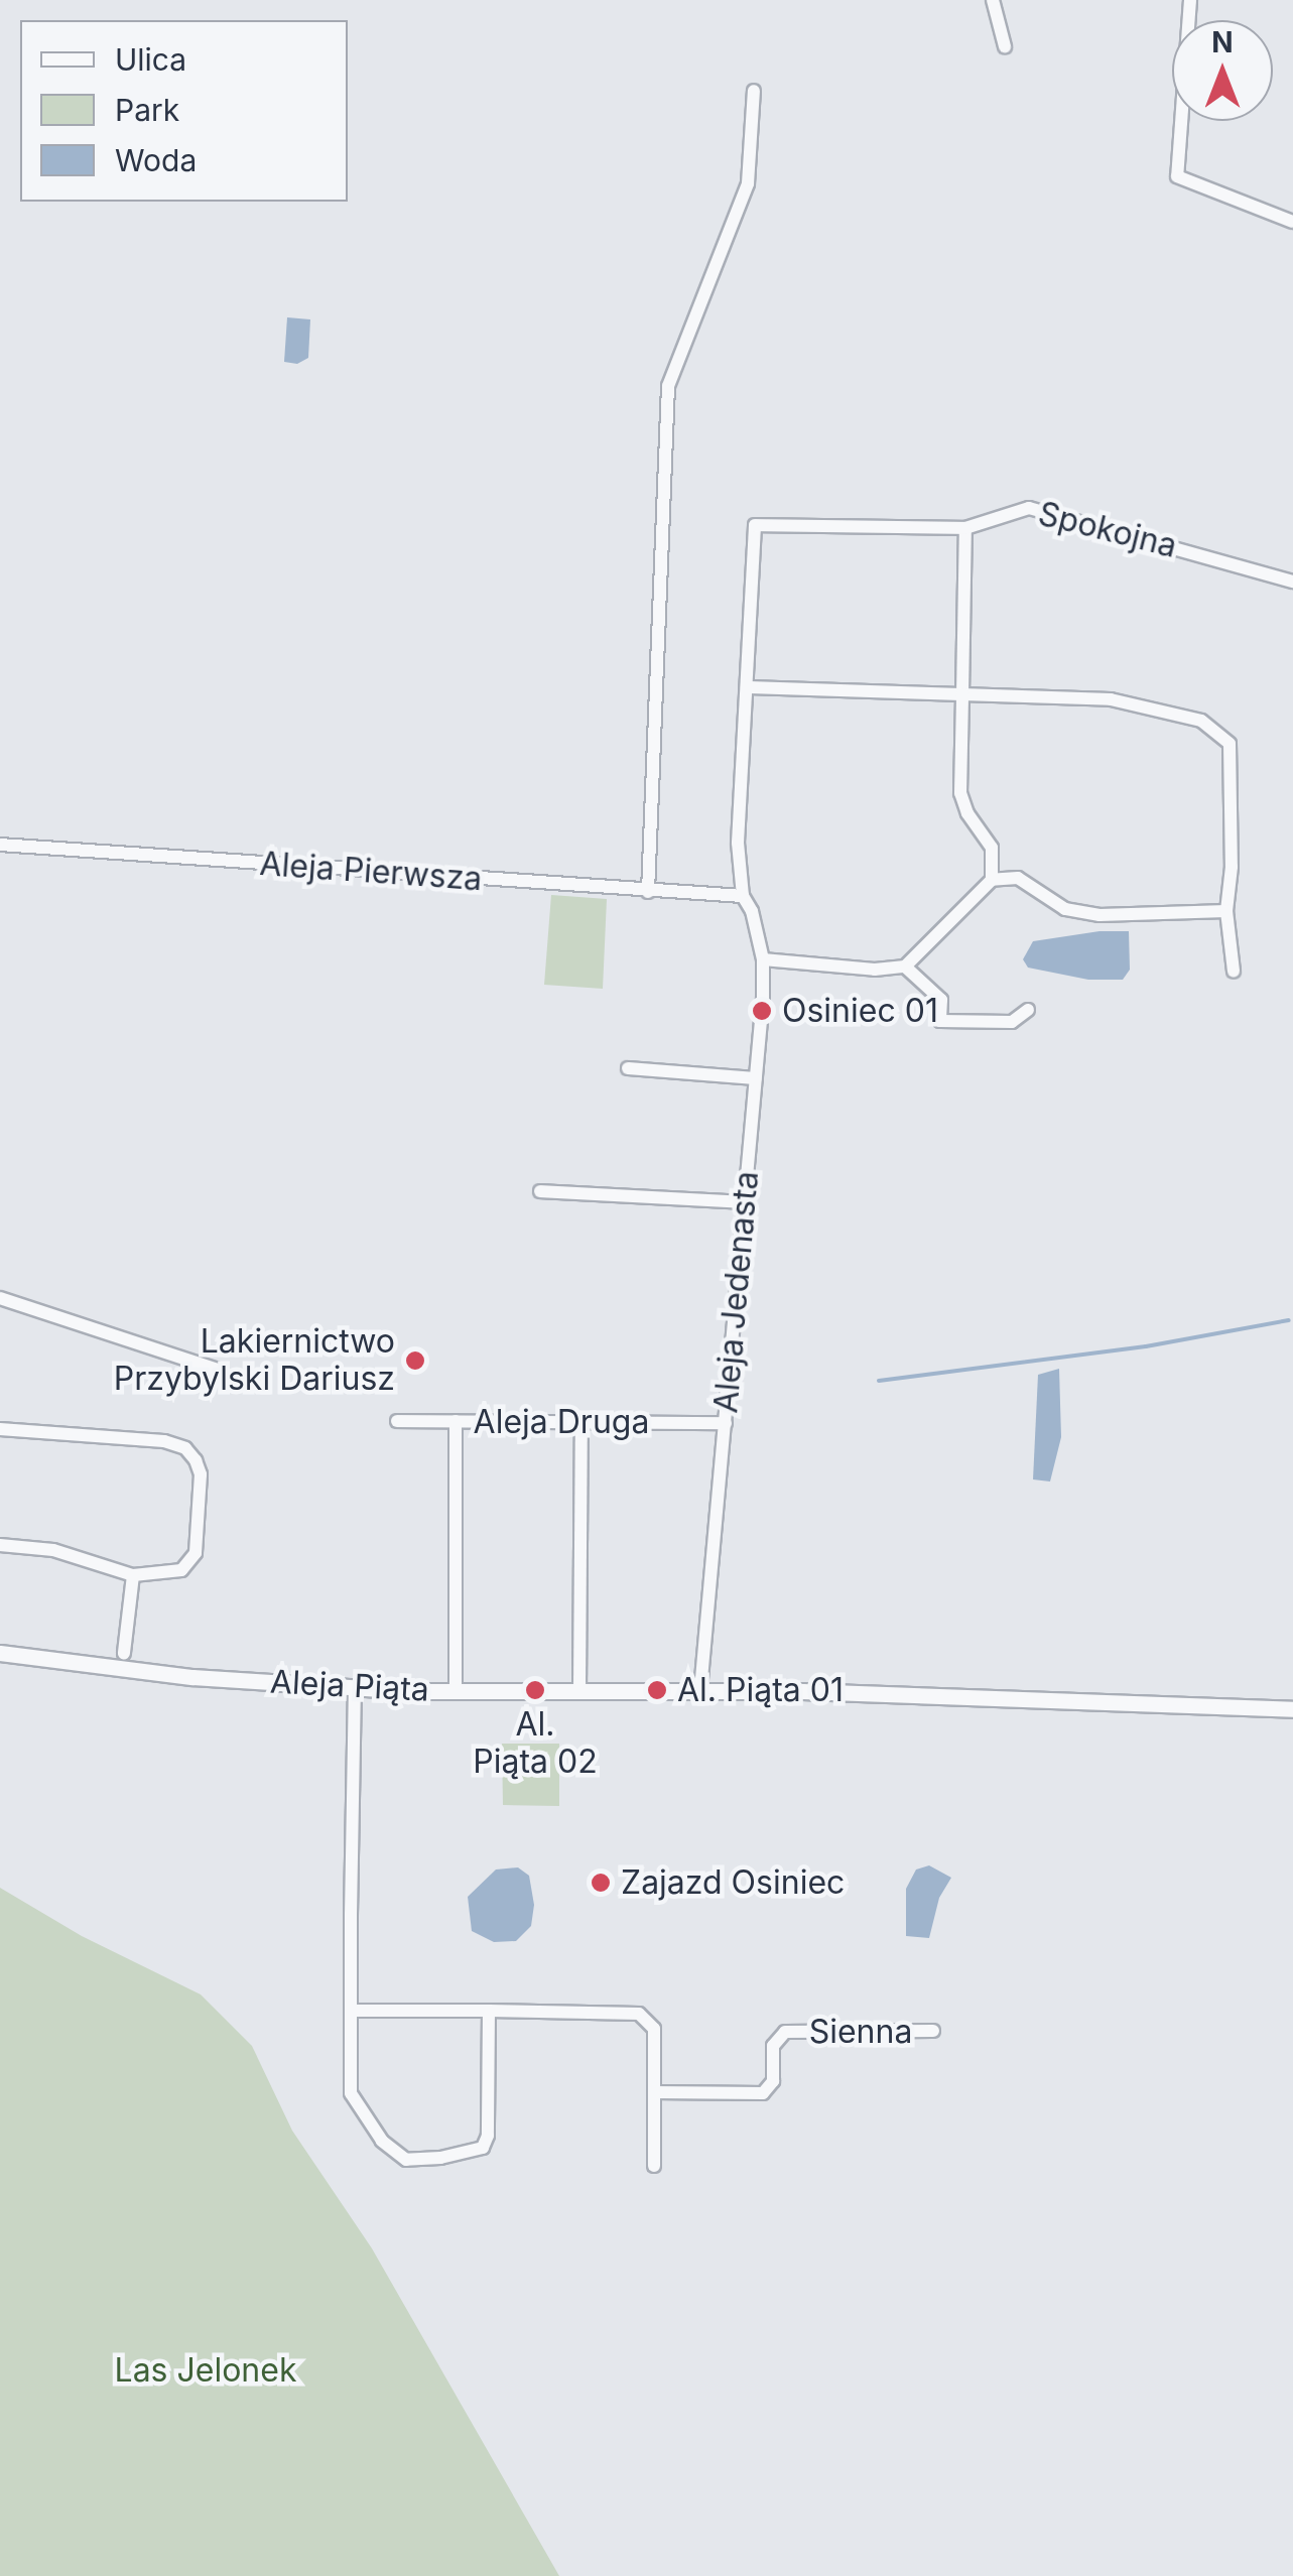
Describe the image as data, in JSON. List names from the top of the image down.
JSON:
{
  "streets": {
    "street": [
      "Spokojna",
      "Aleja Pierwsza",
      "Aleja Jedenasta",
      "Aleja Druga",
      "Aleja Piąta",
      "Sienna"
    ]
  },
  "crossings": [
    ["Spokojna", "Aleja Jedenasta"],
    ["Aleja Pierwsza", "Aleja Jedenasta"],
    ["Aleja Jedenasta", "Aleja Druga"],
    ["Aleja Jedenasta", "Aleja Piąta"]
  ],
  "parks": ["Las Jelonek"],
  "places": [
    "Osiniec 01",
    "Lakiernictwo Przybylski Dariusz",
    "Al. Piąta 02",
    "Al. Piąta 01",
    "Zajazd Osiniec"
  ],
  "legend": ["Ulica", "Park", "Woda"],
  "north": "top"
}
